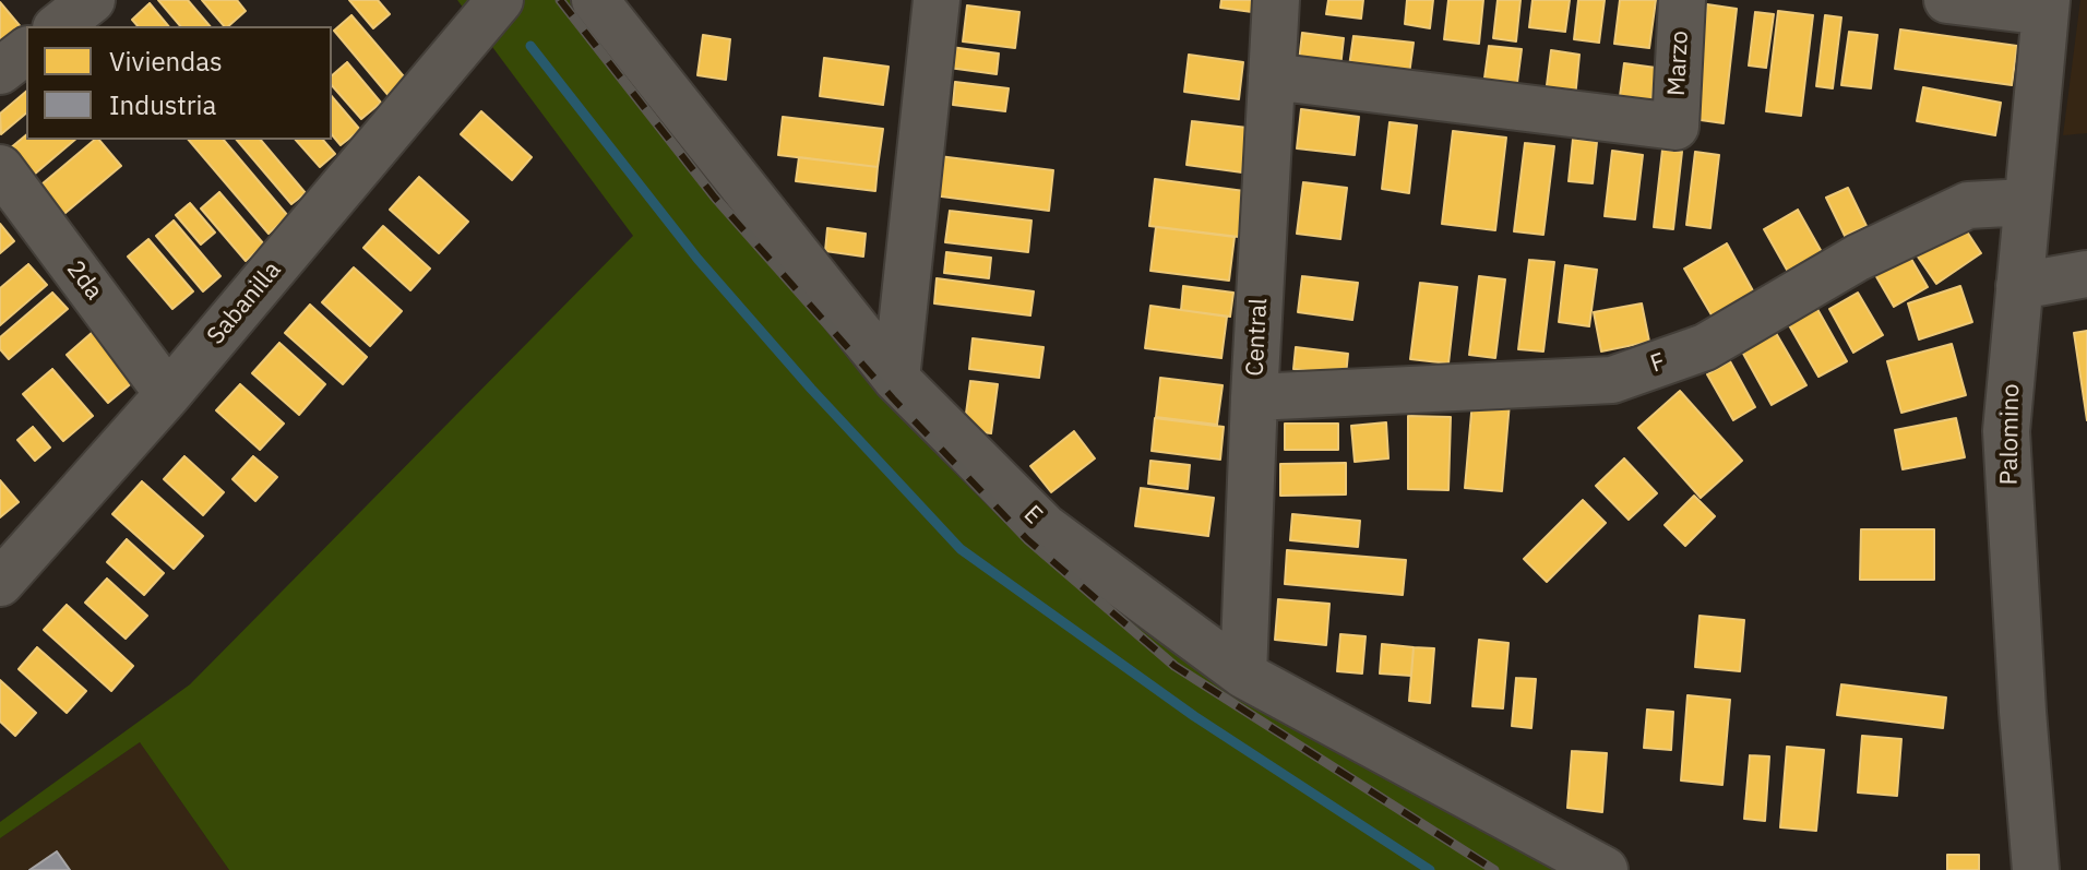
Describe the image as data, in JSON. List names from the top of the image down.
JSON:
{
  "streets": {
    "street": [
      "Marzo",
      "2da",
      "Sabanilla",
      "Central",
      "F",
      "Palomino",
      "E"
    ]
  },
  "crossings": [
    ["Marzo", "Central"],
    ["2da", "Sabanilla"],
    ["Central", "F"],
    ["Central", "E"],
    ["F", "Palomino"]
  ],
  "legend": ["Viviendas", "Industria"]
}
